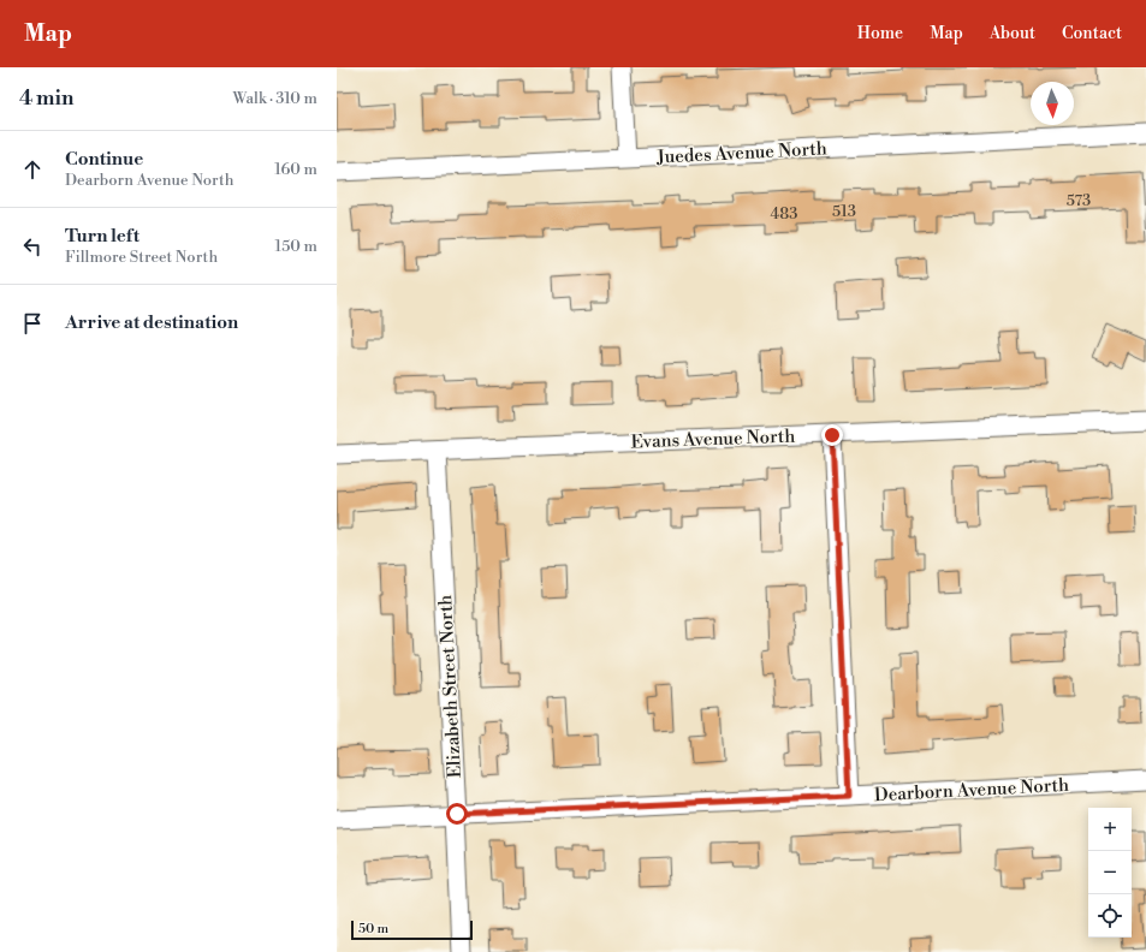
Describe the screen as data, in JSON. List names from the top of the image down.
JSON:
{
  "streets": {
    "street": [
      "Juedes Avenue North",
      "Evans Avenue North",
      "Elizabeth Street North",
      "Dearborn Avenue North"
    ]
  },
  "crossings": [
    ["Evans Avenue North", "Elizabeth Street North"],
    ["Elizabeth Street North", "Dearborn Avenue North"]
  ],
  "house_numbers": ["573", "513", "483"],
  "scale_bar": "50 m",
  "north": "bottom",
  "page": {
    "header": "Map",
    "nav": [
      "Home",
      "Map",
      "About",
      "Contact"
    ],
    "heading": ["4 min", "Walk · 310 m"],
    "list": [
      ["Continue", "Dearborn Avenue North", "160 m"],
      ["Turn left", "Fillmore Street North", "150 m"],
      "Arrive at destination"
    ],
    "map_buttons": ["+", "−"],
    "scale": "50 m"
  }
}
